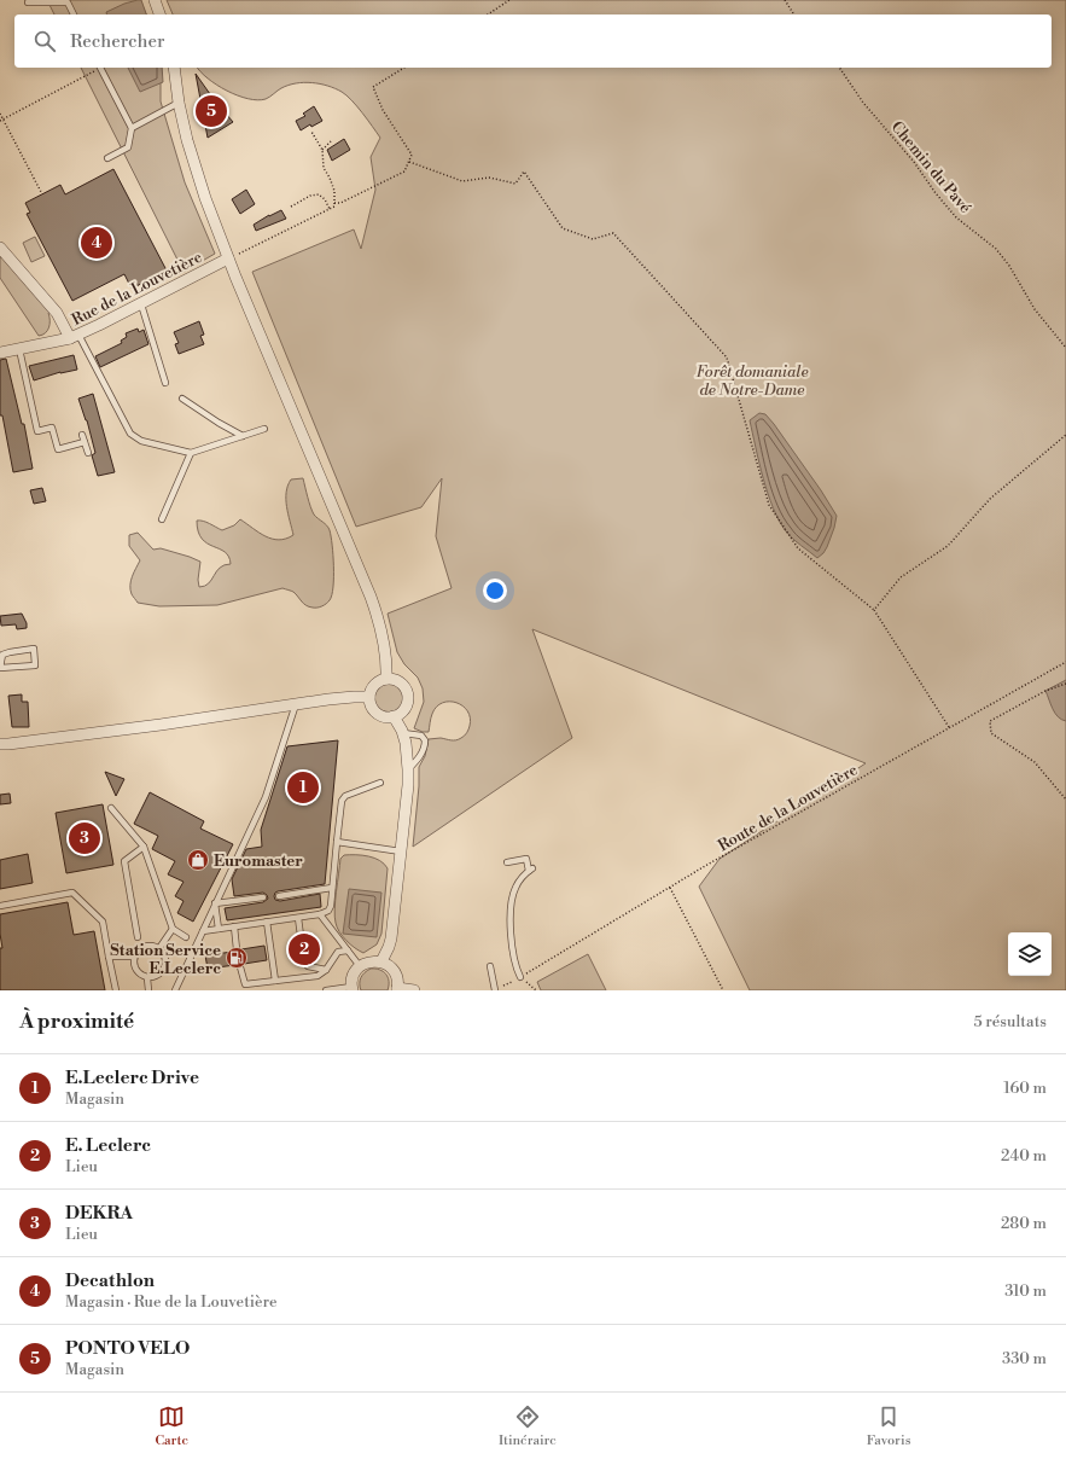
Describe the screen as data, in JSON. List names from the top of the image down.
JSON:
{
  "streets": {
    "street": ["Rue de la Louvetière"],
    "path": ["Chemin du Pavé", "Route de la Louvetière"]
  },
  "parks": ["Forêt domaniale de Notre-Dame"],
  "places": {
    "shop": ["Euromaster"],
    "fuel station": ["Station Service E.Leclerc"]
  },
  "page": {
    "search": "Rechercher",
    "pins": [
      "5",
      "4",
      "1",
      "3",
      "2"
    ],
    "heading": ["À proximité", "5 résultats"],
    "list": [
      {
        "mark": "1",
        "name": "E.Leclerc Drive",
        "note": "Magasin",
        "value": "160 m"
      },
      {
        "mark": "2",
        "name": "E. Leclerc",
        "note": "Lieu",
        "value": "240 m"
      },
      {
        "mark": "3",
        "name": "DEKRA",
        "note": "Lieu",
        "value": "280 m"
      },
      {
        "mark": "4",
        "name": "Decathlon",
        "note": "Magasin · Rue de la Louvetière",
        "value": "310 m"
      },
      {
        "mark": "5",
        "name": "PONTO VELO",
        "note": "Magasin",
        "value": "330 m"
      }
    ],
    "nav": ["Carte", "Itinéraire", "Favoris"]
  }
}
